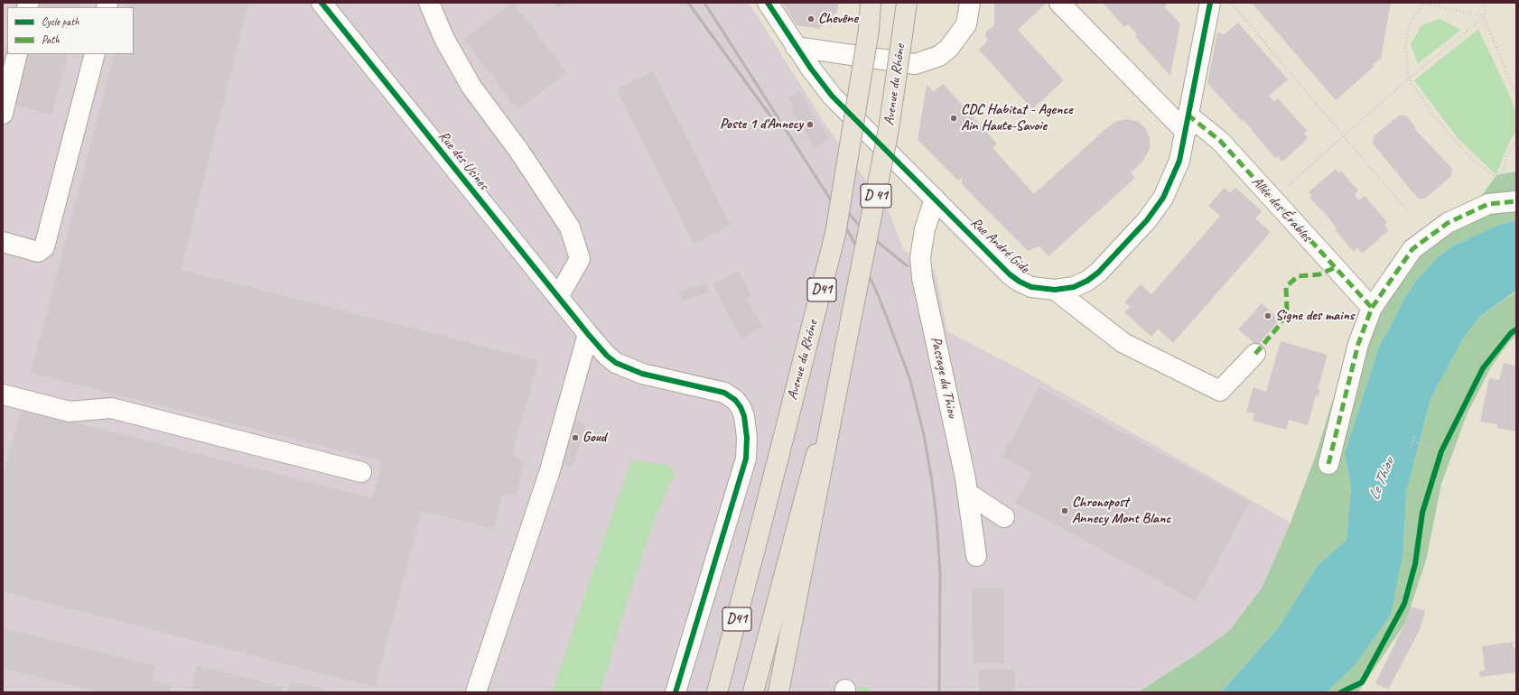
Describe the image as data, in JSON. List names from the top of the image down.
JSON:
{
  "streets": {
    "main road": ["Avenue du Rhône", "D 41", "D41"],
    "street": [
      "Rue des Usines",
      "Allée des Érables",
      "Rue André Gide",
      "Passage du Thiou"
    ]
  },
  "crossings": [
    ["Allée des Érables", "Rue André Gide"],
    ["Rue André Gide", "Passage du Thiou"]
  ],
  "water": ["Le Thiou"],
  "places": [
    "Chevêne",
    "CDC Habitat - Agence Ain Haute-Savoie",
    "Poste 1 d'Annecy",
    "Signe des mains",
    "Goud",
    "Chronopost Annecy Mont Blanc"
  ],
  "legend": ["Cycle path", "Path"]
}
